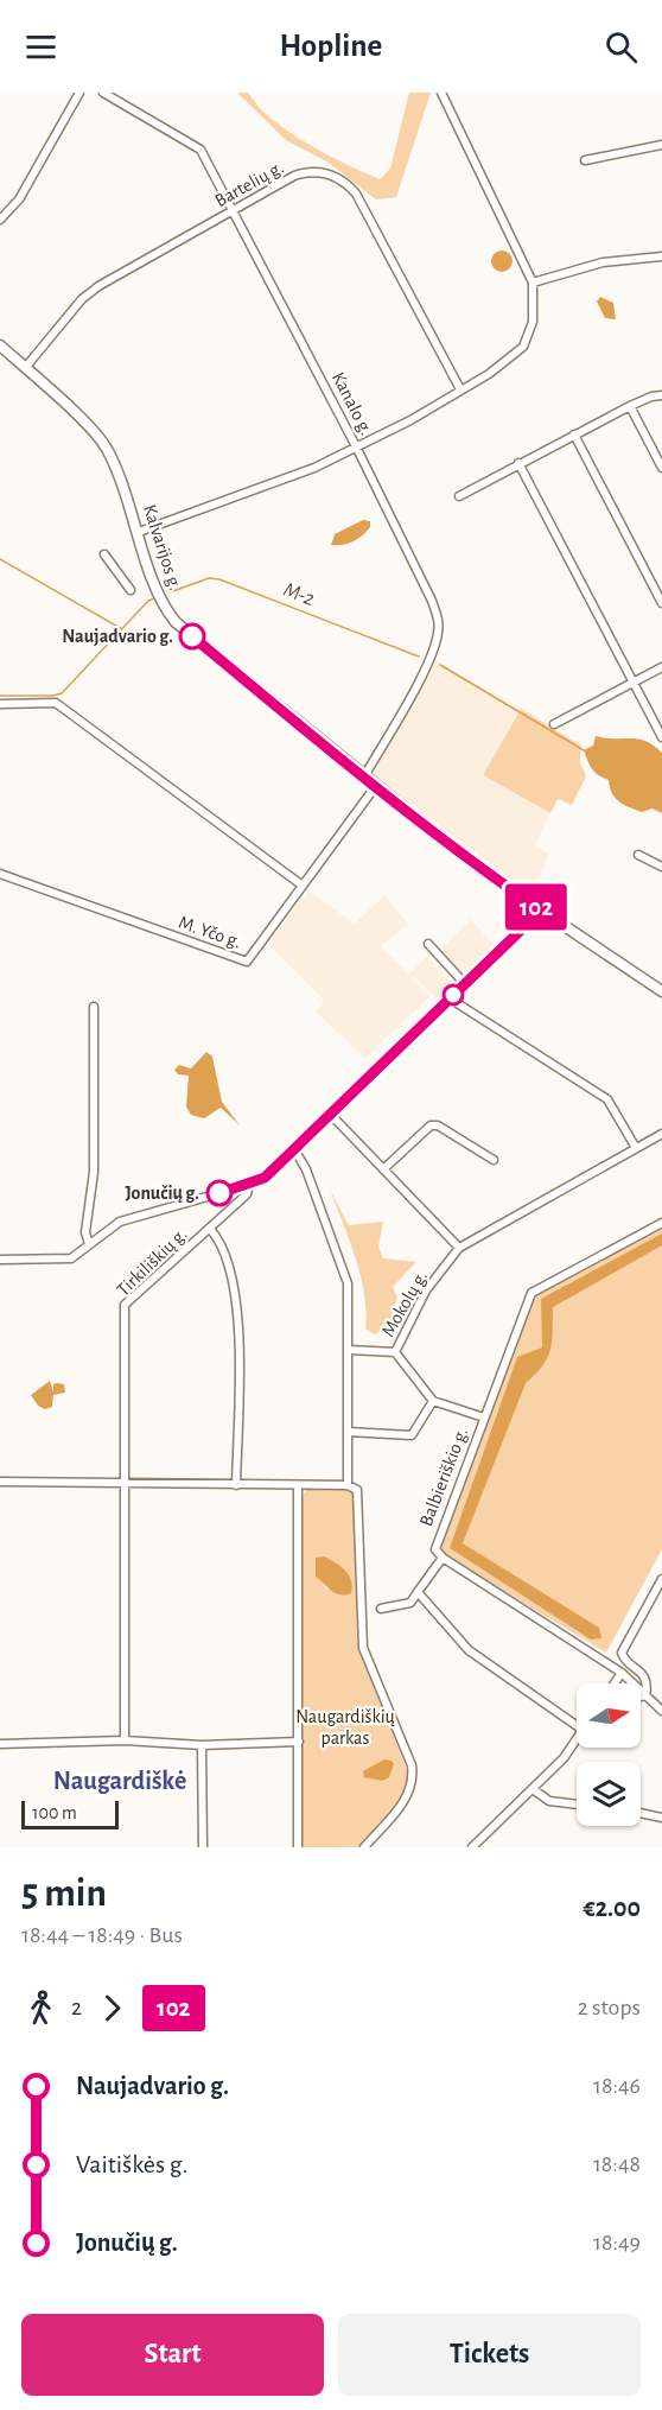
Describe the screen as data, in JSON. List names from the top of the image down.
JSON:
{
  "streets": {
    "main road": ["Kalvarijos g."],
    "street": [
      "Bartelių g.",
      "Kanalo g.",
      "M. Yčo g.",
      "Tirkiliškių g.",
      "Mokolų g.",
      "Balbieriškio g."
    ]
  },
  "crossings": [
    ["Bartelių g.", "Kanalo g."],
    ["Bartelių g.", "Kalvarijos g."],
    ["Kanalo g.", "Kalvarijos g."],
    ["Kalvarijos g.", "M. Yčo g."],
    ["Kalvarijos g.", "Tirkiliškių g."]
  ],
  "districts": ["Naugardiškė"],
  "water": ["M-2"],
  "parks": ["Naugardiškių parkas"],
  "places": ["Naujadvario g.", "Jonučių g."],
  "lines": ["bus line 102"],
  "scale_bar": "100 m",
  "north": "right",
  "page": {
    "header": "Hopline",
    "on_map": "102",
    "scale": "100 m",
    "heading": ["5 min", "18:44 – 18:49 · Bus", "€2.00"],
    "legs": ["2", "102", "2 stops"],
    "list": [
      {
        "name": "Naujadvario g.",
        "value": "18:46"
      },
      {
        "name": "Vaitiškės g.",
        "value": "18:48"
      },
      {
        "name": "Jonučių g.",
        "value": "18:49"
      }
    ],
    "buttons": ["Start", "Tickets"]
  }
}
